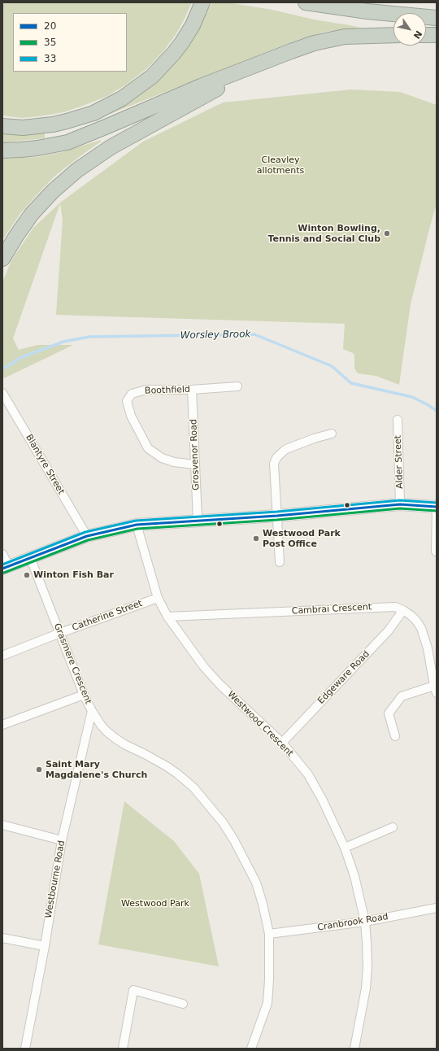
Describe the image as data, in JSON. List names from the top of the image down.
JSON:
{
  "streets": {
    "street": [
      "Boothfield",
      "Grosvenor Road",
      "Alder Street",
      "Blantyre Street",
      "Cambrai Crescent",
      "Catherine Street",
      "Grasmere Crescent",
      "Edgeware Road",
      "Westwood Crescent",
      "Westbourne Road",
      "Cranbrook Road"
    ]
  },
  "crossings": [
    ["Boothfield", "Grosvenor Road"],
    ["Cambrai Crescent", "Edgeware Road"],
    ["Cambrai Crescent", "Westwood Crescent"],
    ["Catherine Street", "Grasmere Crescent"],
    ["Catherine Street", "Westwood Crescent"],
    ["Grasmere Crescent", "Westbourne Road"],
    ["Grasmere Crescent", "Cranbrook Road"],
    ["Edgeware Road", "Westwood Crescent"],
    ["Westwood Crescent", "Cranbrook Road"]
  ],
  "water": ["Worsley Brook"],
  "parks": ["Cleavley allotments", "Westwood Park"],
  "places": [
    "Winton Bowling, Tennis and Social Club",
    "Westwood Park Post Office",
    "Winton Fish Bar",
    "Saint Mary Magdalene's Church"
  ],
  "lines": ["transit line 33", "transit line 20", "transit line 35"],
  "legend": ["20", "35", "33"],
  "north": "bottom right"
}
